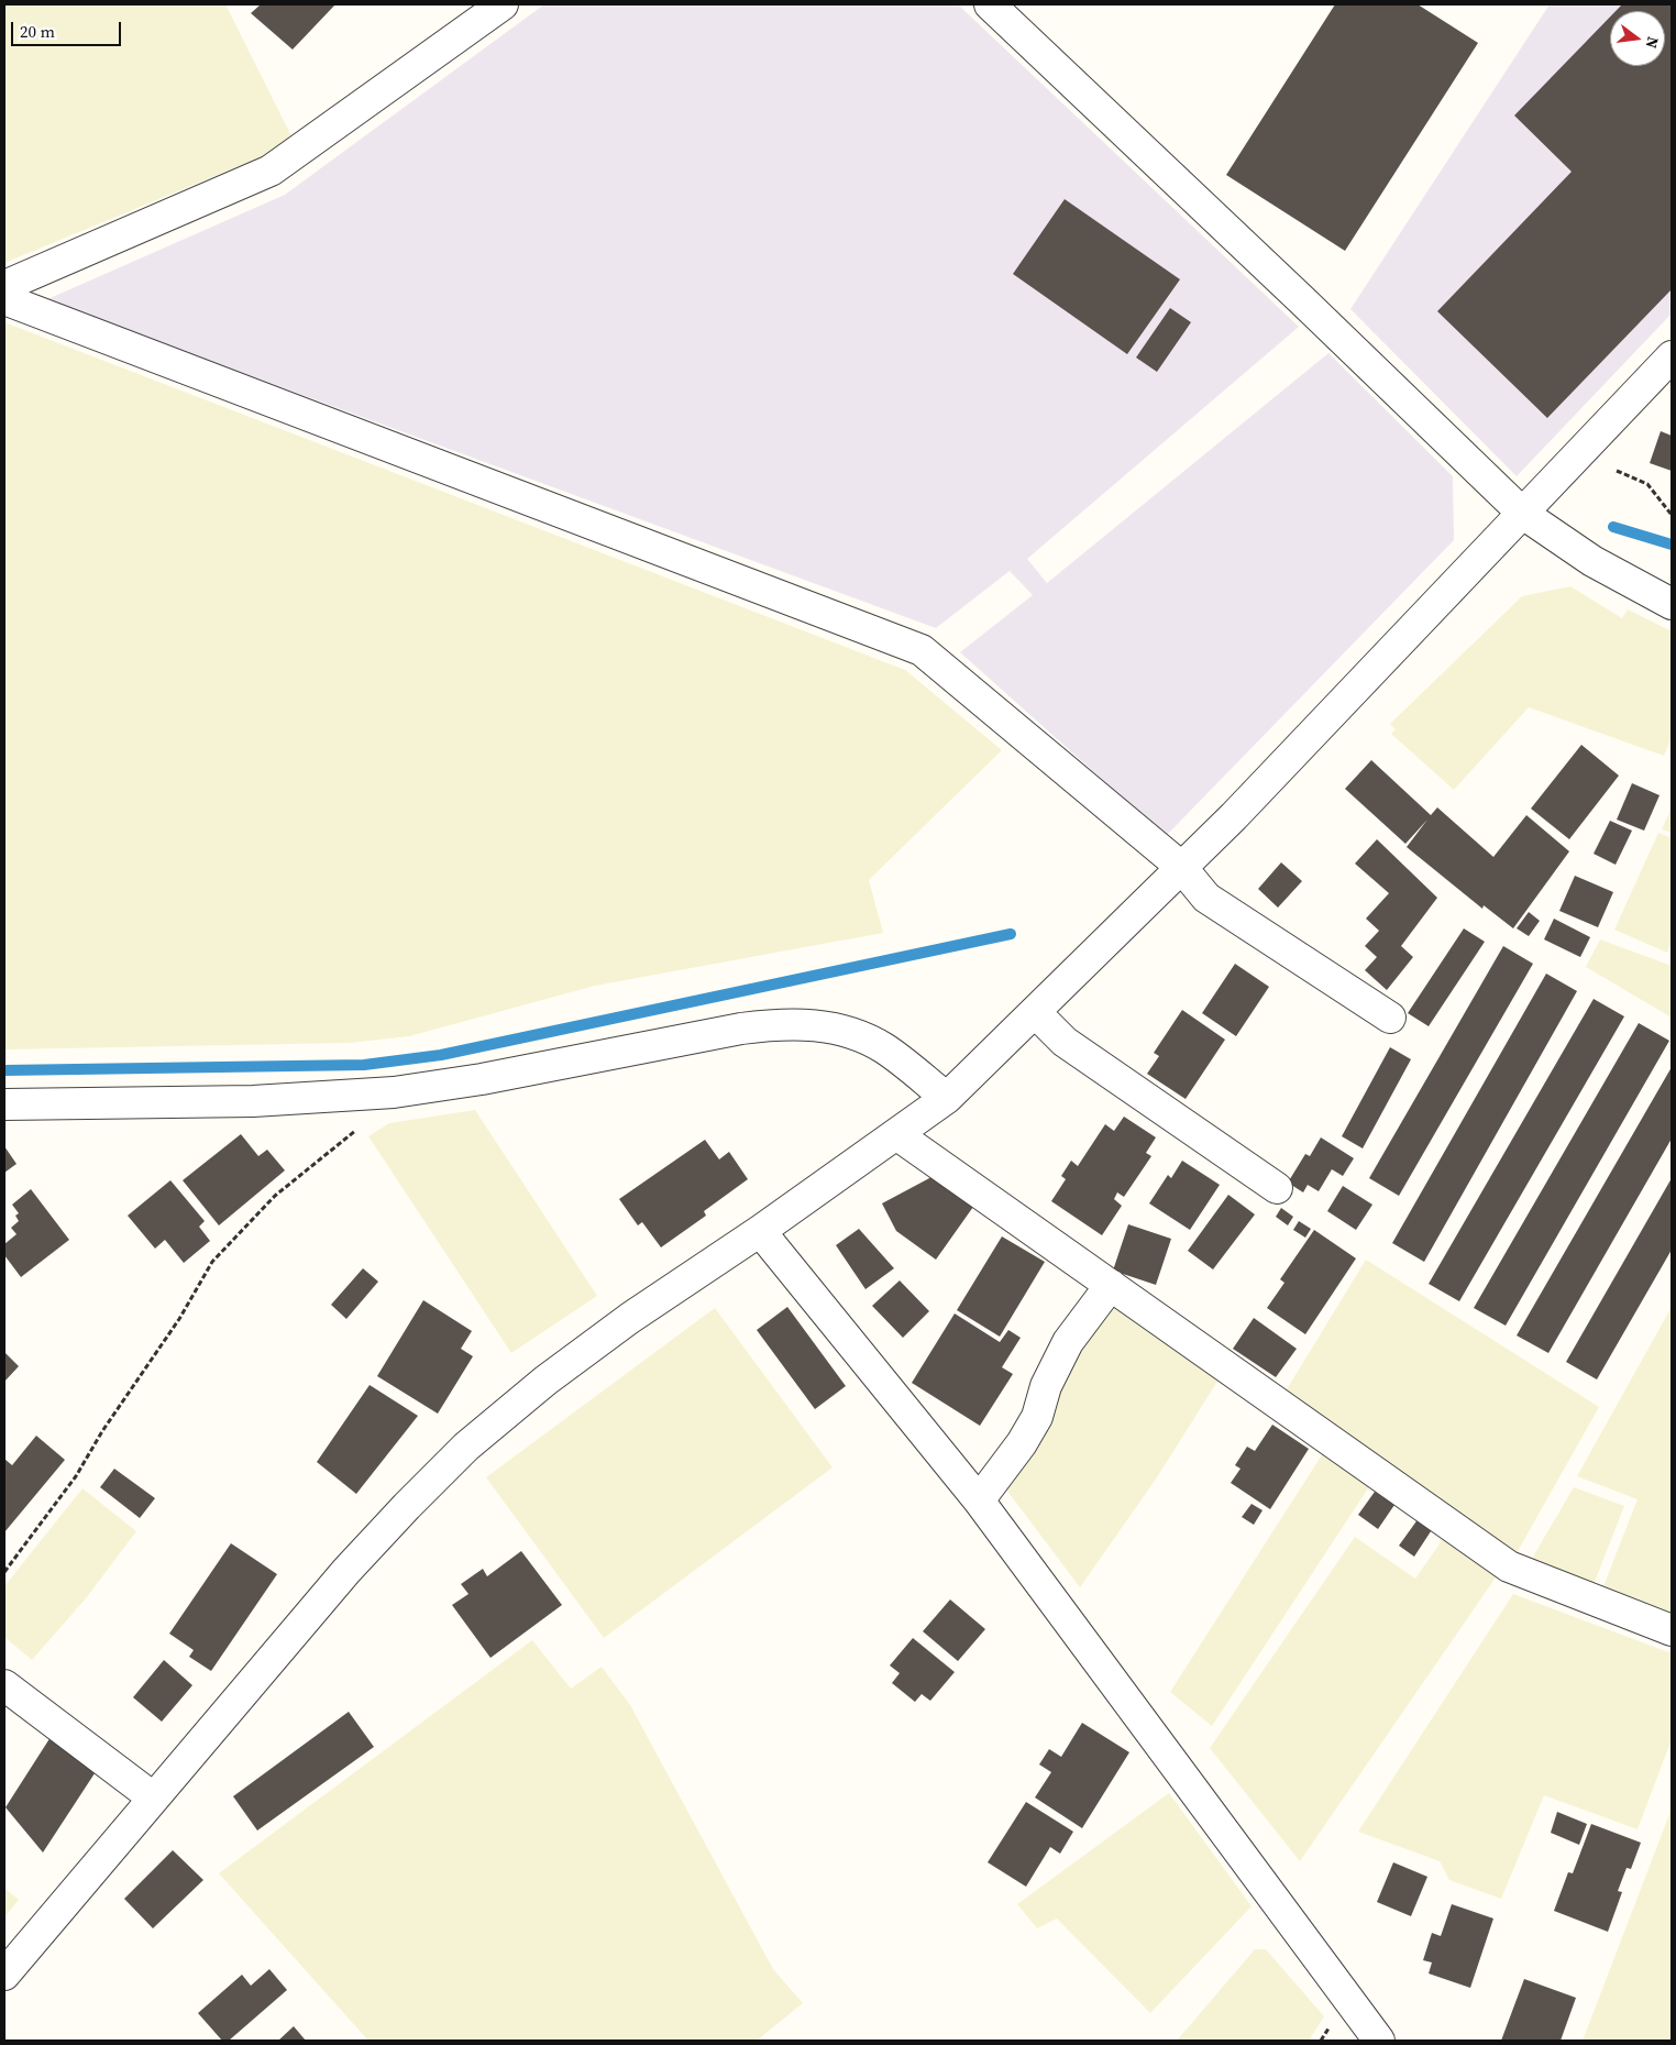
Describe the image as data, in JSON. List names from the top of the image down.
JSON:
{
  "scale_bar": "20 m",
  "north": "right"
}
